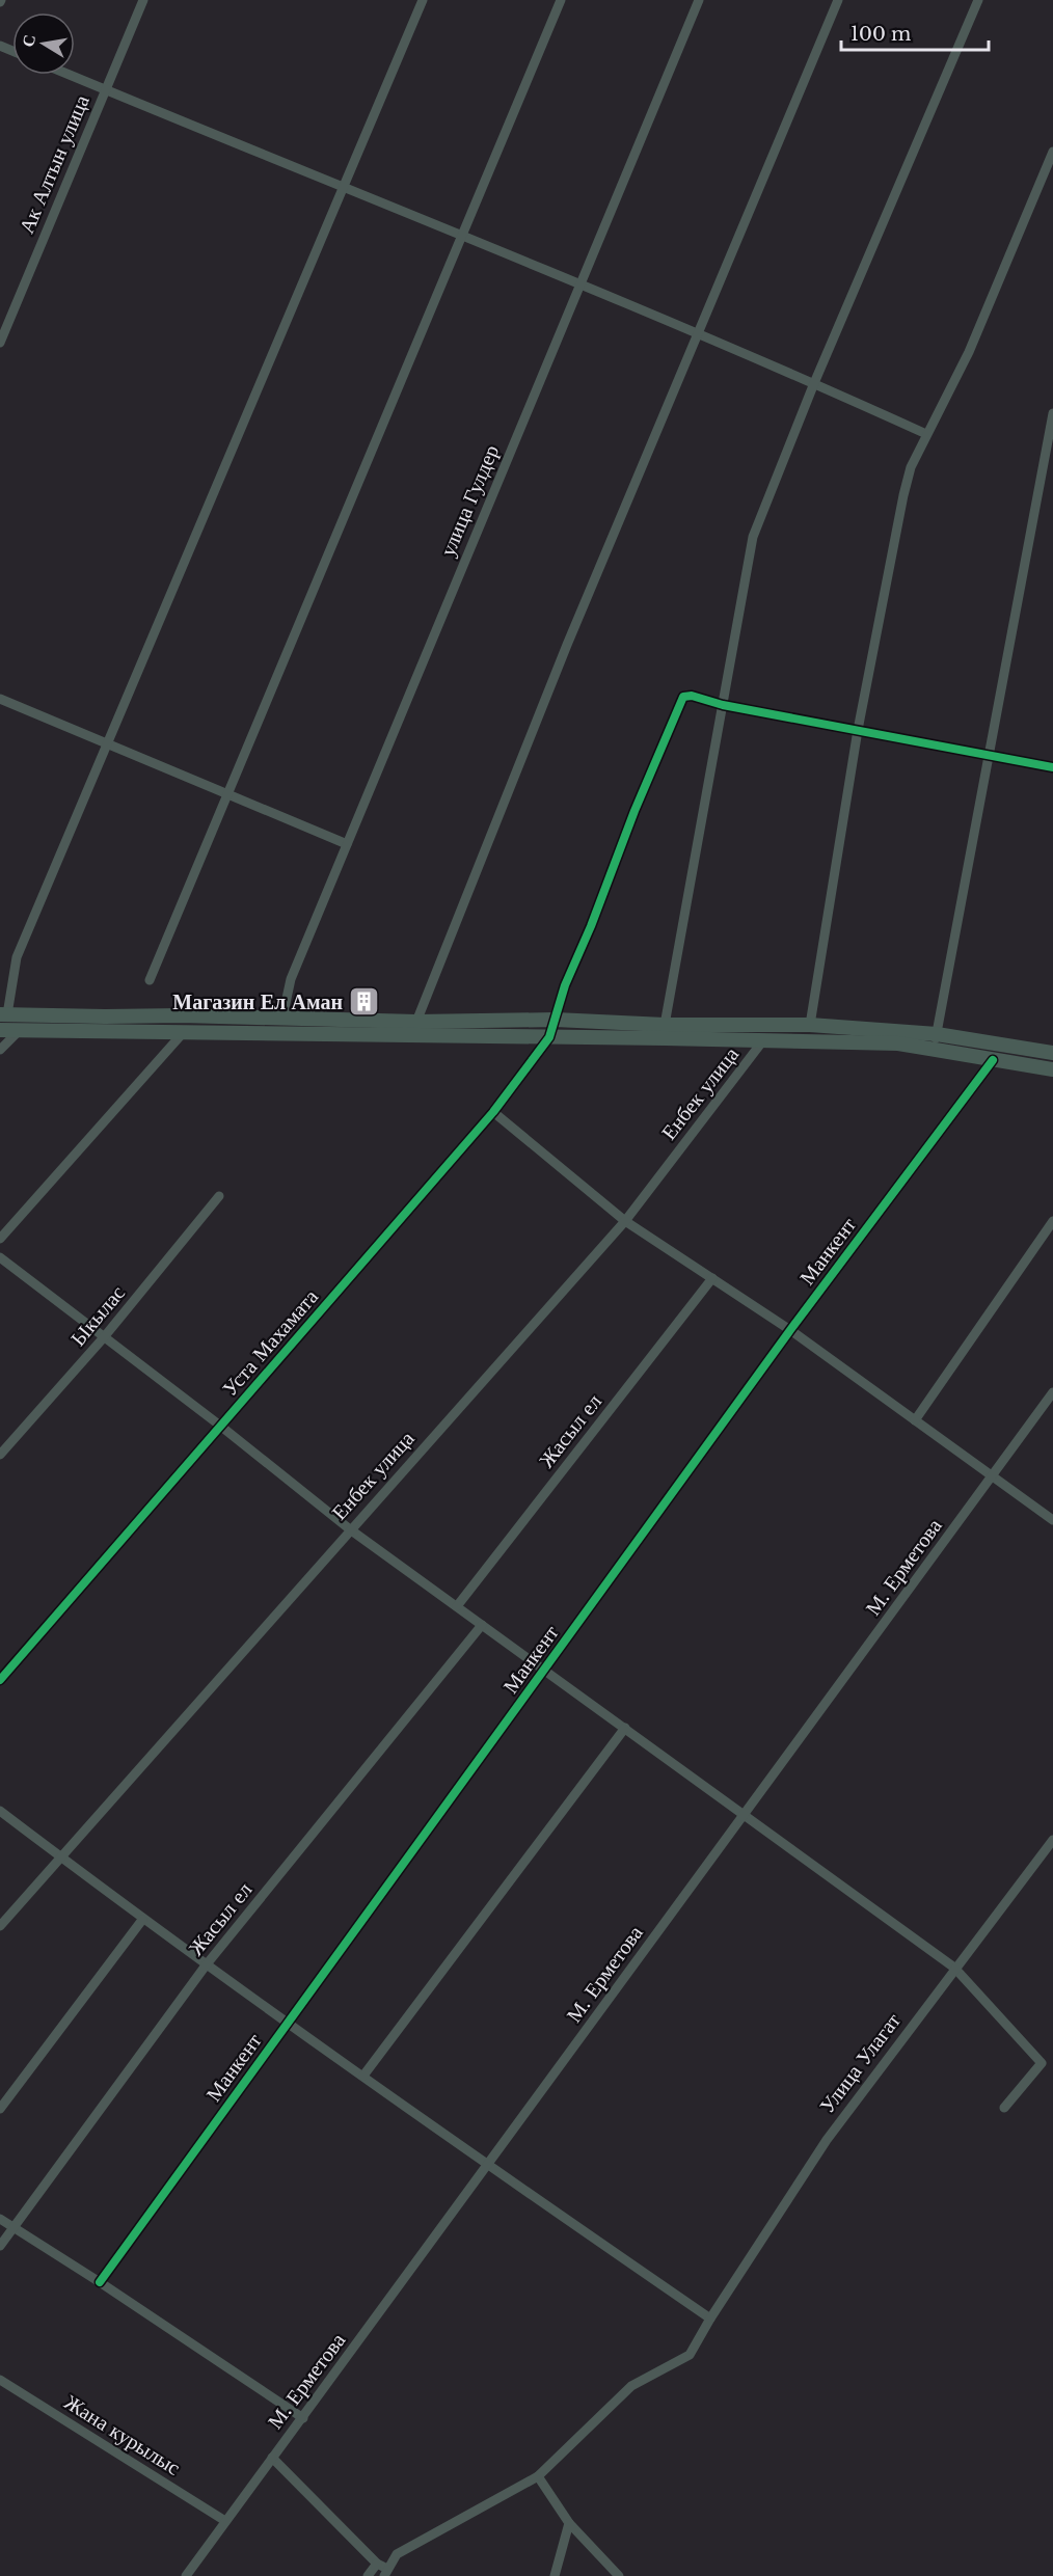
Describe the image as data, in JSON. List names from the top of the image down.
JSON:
{
  "streets": {
    "street": [
      "Ак Алтын улица",
      "улица Гулдер",
      "Енбек улица",
      "Манкент",
      "Ыкылас",
      "Уста Махамата",
      "Жасыл ел",
      "М. Ерметова",
      "Улица Улагат",
      "Жана курылыс"
    ]
  },
  "crossings": [
    ["М. Ерметова", "Жана курылыс"]
  ],
  "places": {
    "building": ["Магазин Ел Аман"]
  },
  "scale_bar": "100 m",
  "north": "left"
}
